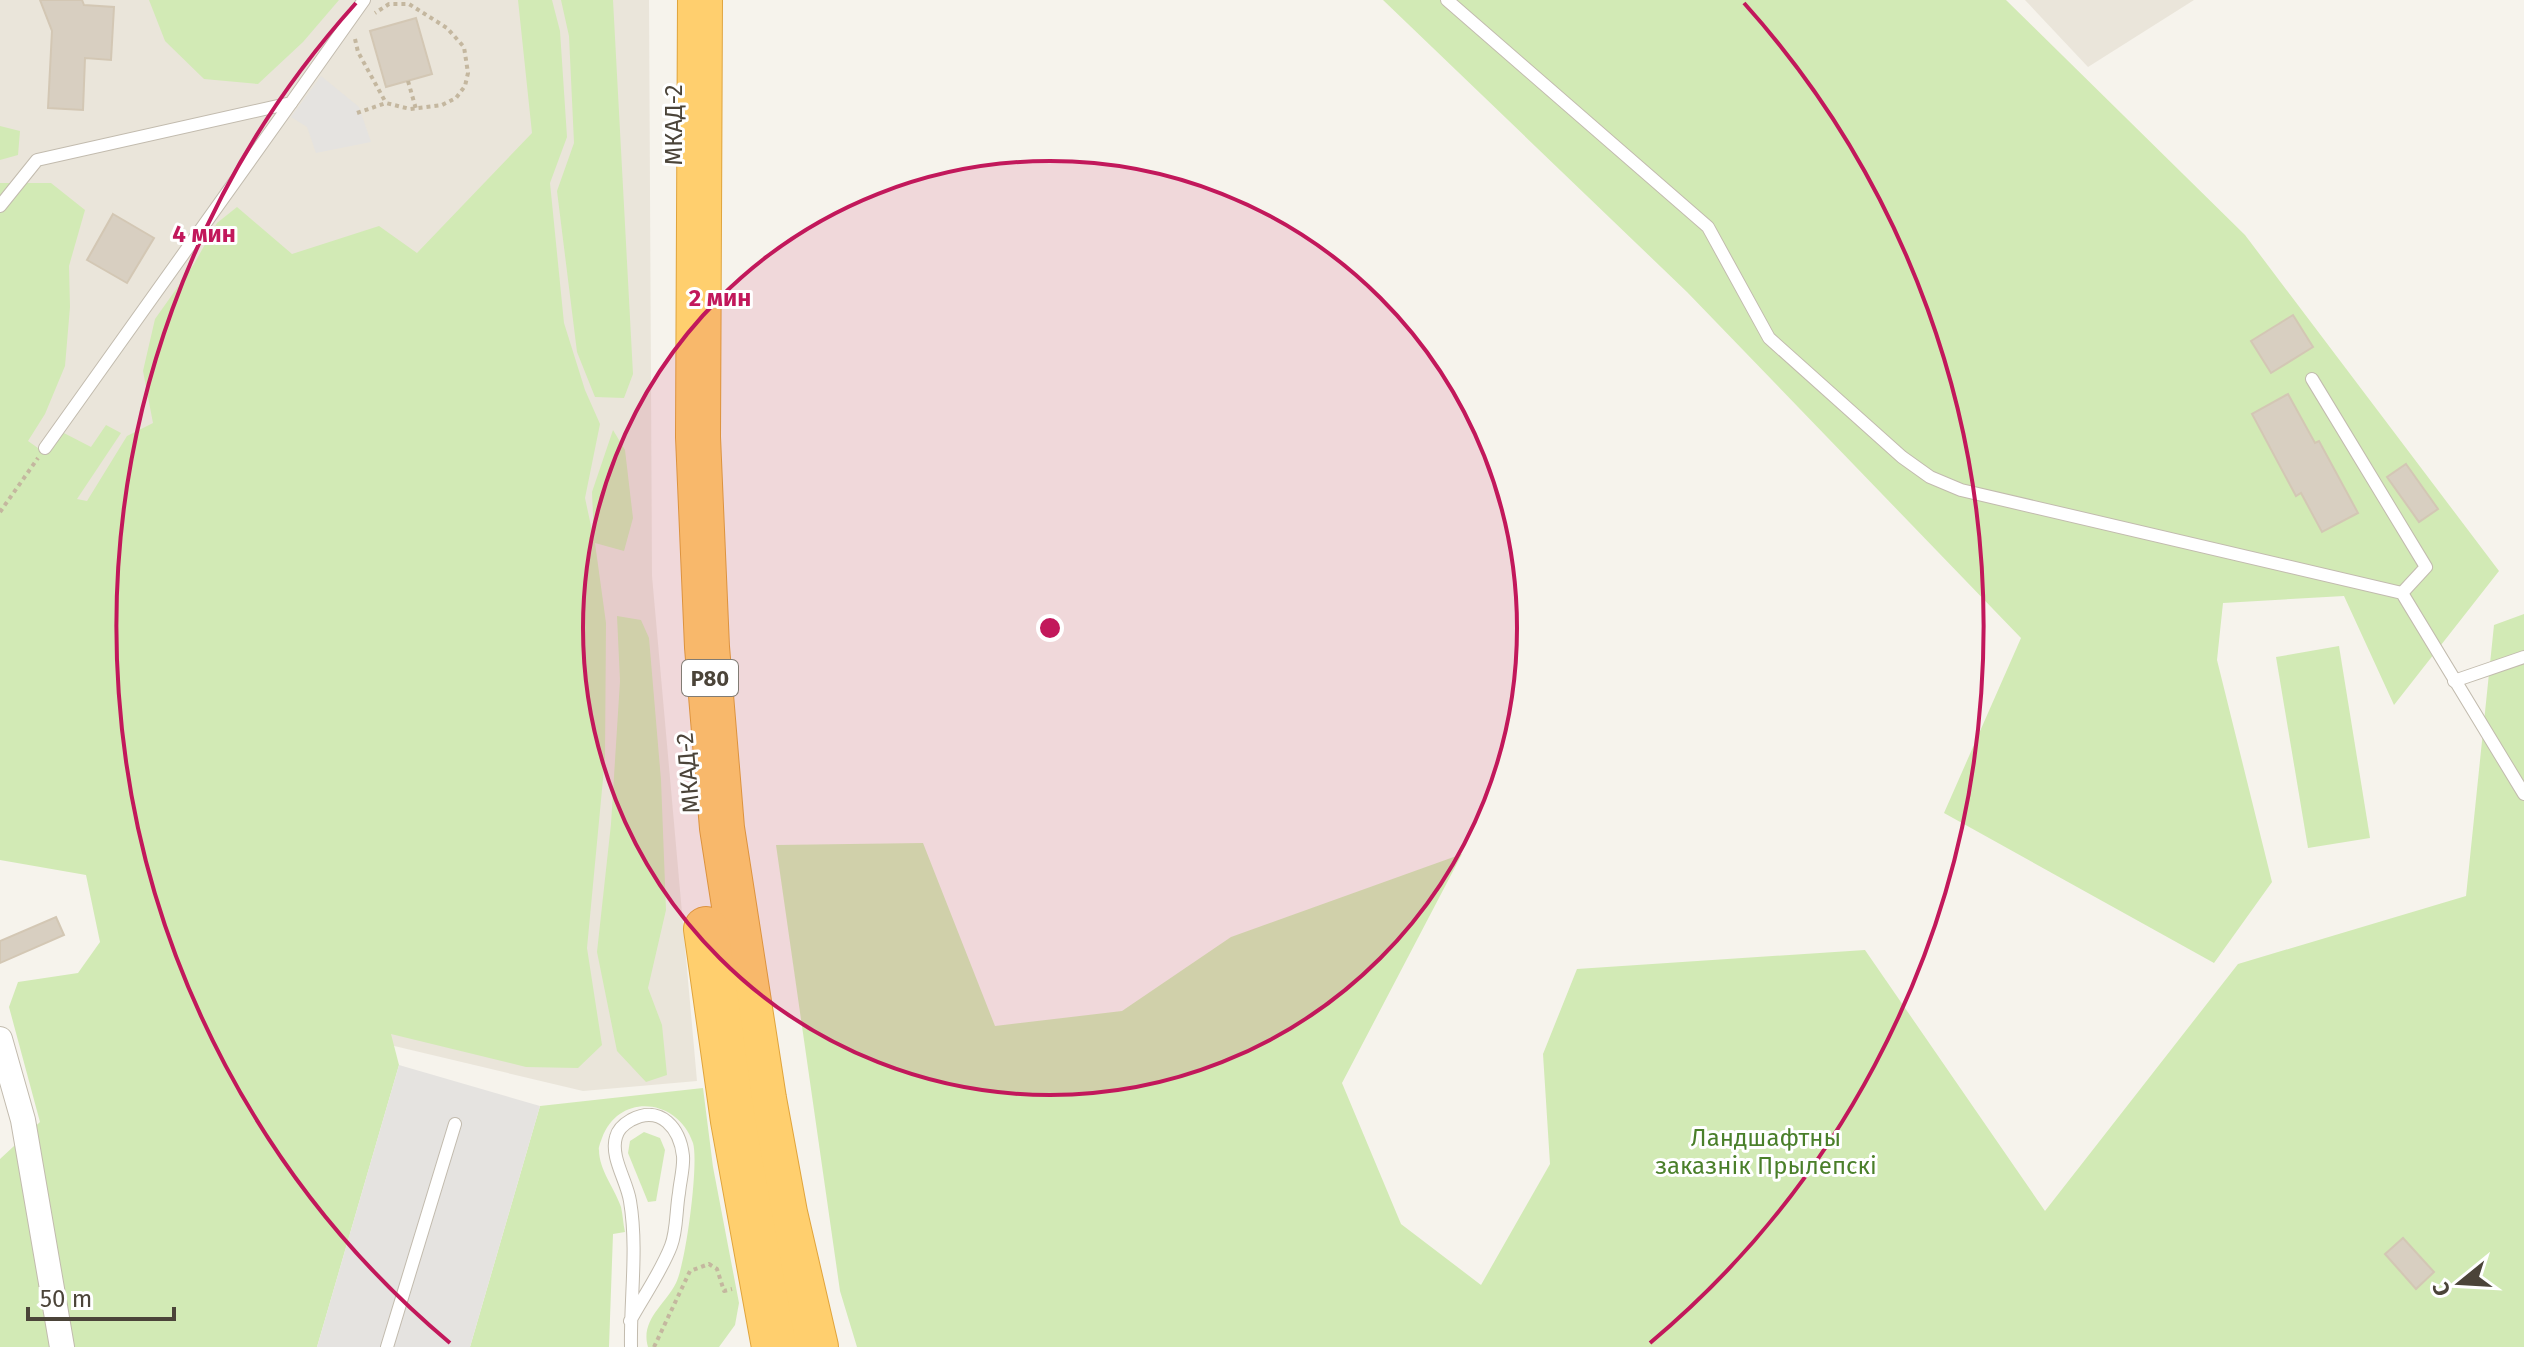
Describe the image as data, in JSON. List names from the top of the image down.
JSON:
{
  "streets": {
    "highway": ["МКАД-2", "Р80"]
  },
  "parks": ["Ландшафтны заказнік Прылепскі"],
  "scale_bar": "50 m",
  "north": "left",
  "rings": ["4 мин", "2 мин"]
}
